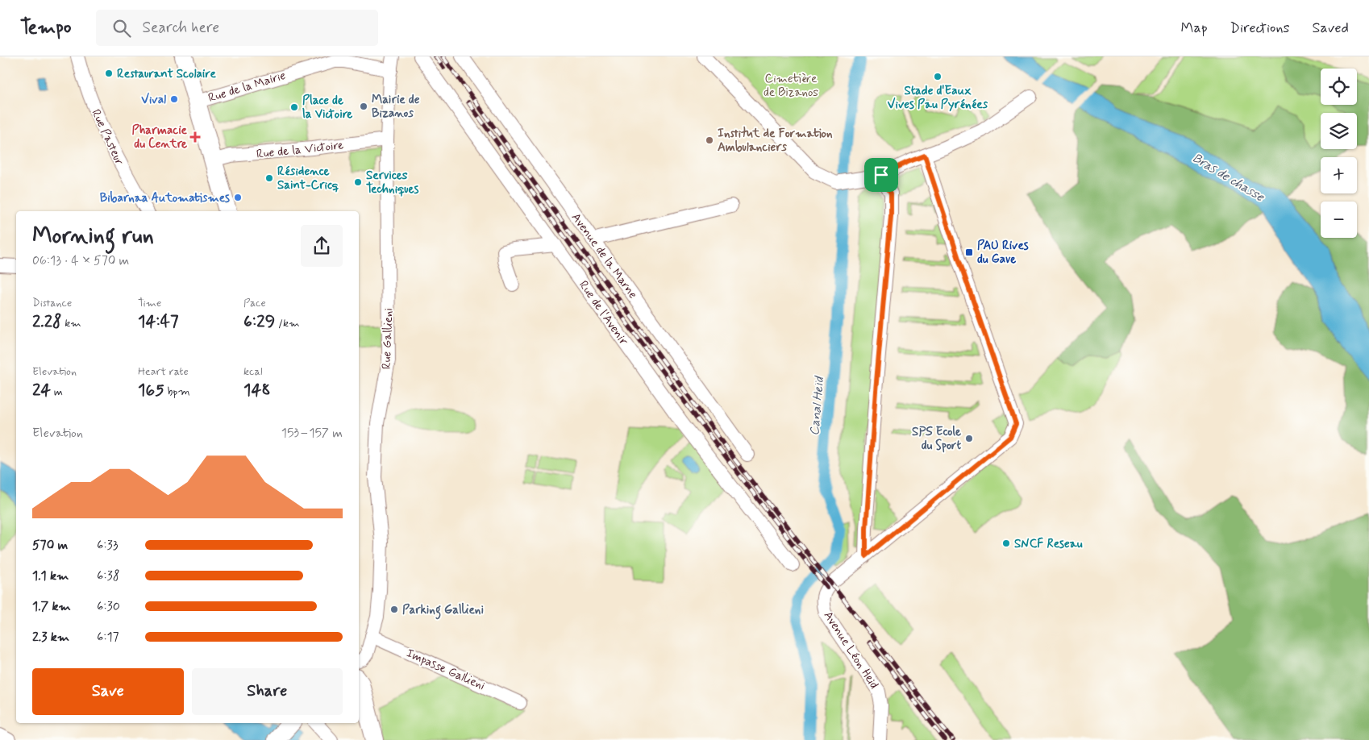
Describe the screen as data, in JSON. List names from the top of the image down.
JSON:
{
  "streets": {
    "street": [
      "Rue de la Mairie",
      "Rue Pasteur",
      "Rue de la Victoire",
      "Avenue de la Marne",
      "Rue de l'Avenir",
      "Rue Gallieni",
      "Avenue Léon Heid",
      "Impasse Gallieni"
    ]
  },
  "crossings": [
    ["Rue de la Mairie", "Rue Gallieni"],
    ["Rue de la Victoire", "Rue Gallieni"],
    ["Rue Gallieni", "Impasse Gallieni"]
  ],
  "water": ["Bras de chasse", "Canal Heïd"],
  "parks": ["Cimetière de Bizanos"],
  "places": {
    "other": [
      "Restaurant Scolaire",
      "Stade d'Eaux Vives Pau Pyrénées",
      "Vival",
      "Mairie de Bizanos",
      "Place de la Victoire",
      "Institut de Formation Ambulanciers",
      "Résidence Saint-Cricq",
      "Services Techniques",
      "Bibarnaa Automatismes",
      "SPS Ecole du Sport",
      "SNCF Reseau",
      "Parking Gallieni"
    ],
    "health": ["Pharmacie du Centre"],
    "transit": ["PAU Rives du Gave"]
  },
  "page": {
    "header": "Tempo",
    "search": "Search here",
    "nav": ["Map", "Directions", "Saved"],
    "map_buttons": ["+", "−"],
    "heading": ["Morning run", "06:13 · 4 × 570 m"],
    "stats": [
      ["Distance", "2.28 km"],
      ["Time", "14:47"],
      ["Pace", "6:29 /km"],
      ["Elevation", "24 m"],
      ["Heart rate", "165 bpm"],
      ["kcal", "148"]
    ],
    "chart": ["Elevation", "153–157 m"],
    "list": [
      {
        "name": "570 m",
        "note": "6:33"
      },
      {
        "name": "1.1 km",
        "note": "6:38"
      },
      {
        "name": "1.7 km",
        "note": "6:30"
      },
      {
        "name": "2.3 km",
        "note": "6:17"
      }
    ],
    "buttons": ["Save", "Share"]
  }
}
